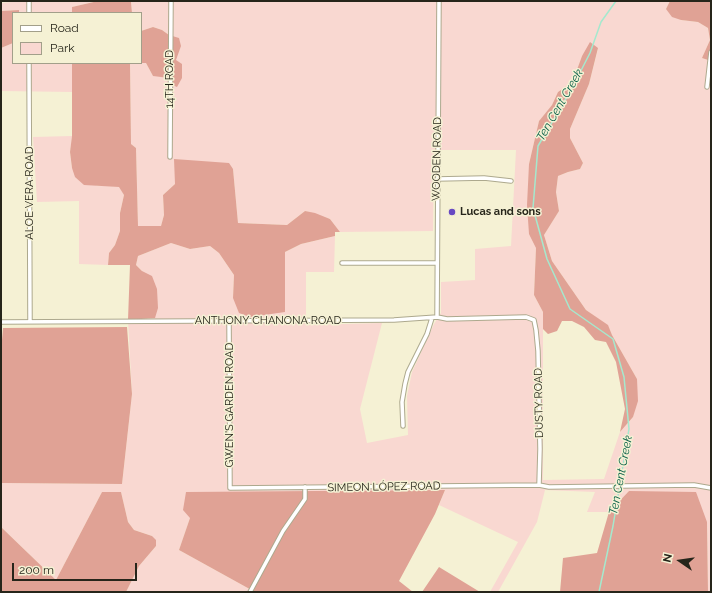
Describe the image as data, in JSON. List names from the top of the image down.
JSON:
{
  "streets": {
    "street": [
      "14TH ROAD",
      "WOODEN ROAD",
      "ALOE VERA ROAD",
      "ANTHONY CHANONA ROAD",
      "DUSTY ROAD",
      "GWEN'S GARDEN ROAD",
      "SIMEON LÓPEZ ROAD"
    ]
  },
  "crossings": [
    ["WOODEN ROAD", "ANTHONY CHANONA ROAD"],
    ["ALOE VERA ROAD", "ANTHONY CHANONA ROAD"],
    ["ANTHONY CHANONA ROAD", "DUSTY ROAD"],
    ["ANTHONY CHANONA ROAD", "GWEN'S GARDEN ROAD"],
    ["DUSTY ROAD", "SIMEON LÓPEZ ROAD"],
    ["GWEN'S GARDEN ROAD", "SIMEON LÓPEZ ROAD"]
  ],
  "water": ["Ten Cent Creek"],
  "places": ["Lucas and sons"],
  "legend": ["Road", "Park"],
  "scale_bar": "200 m",
  "north": "left"
}
